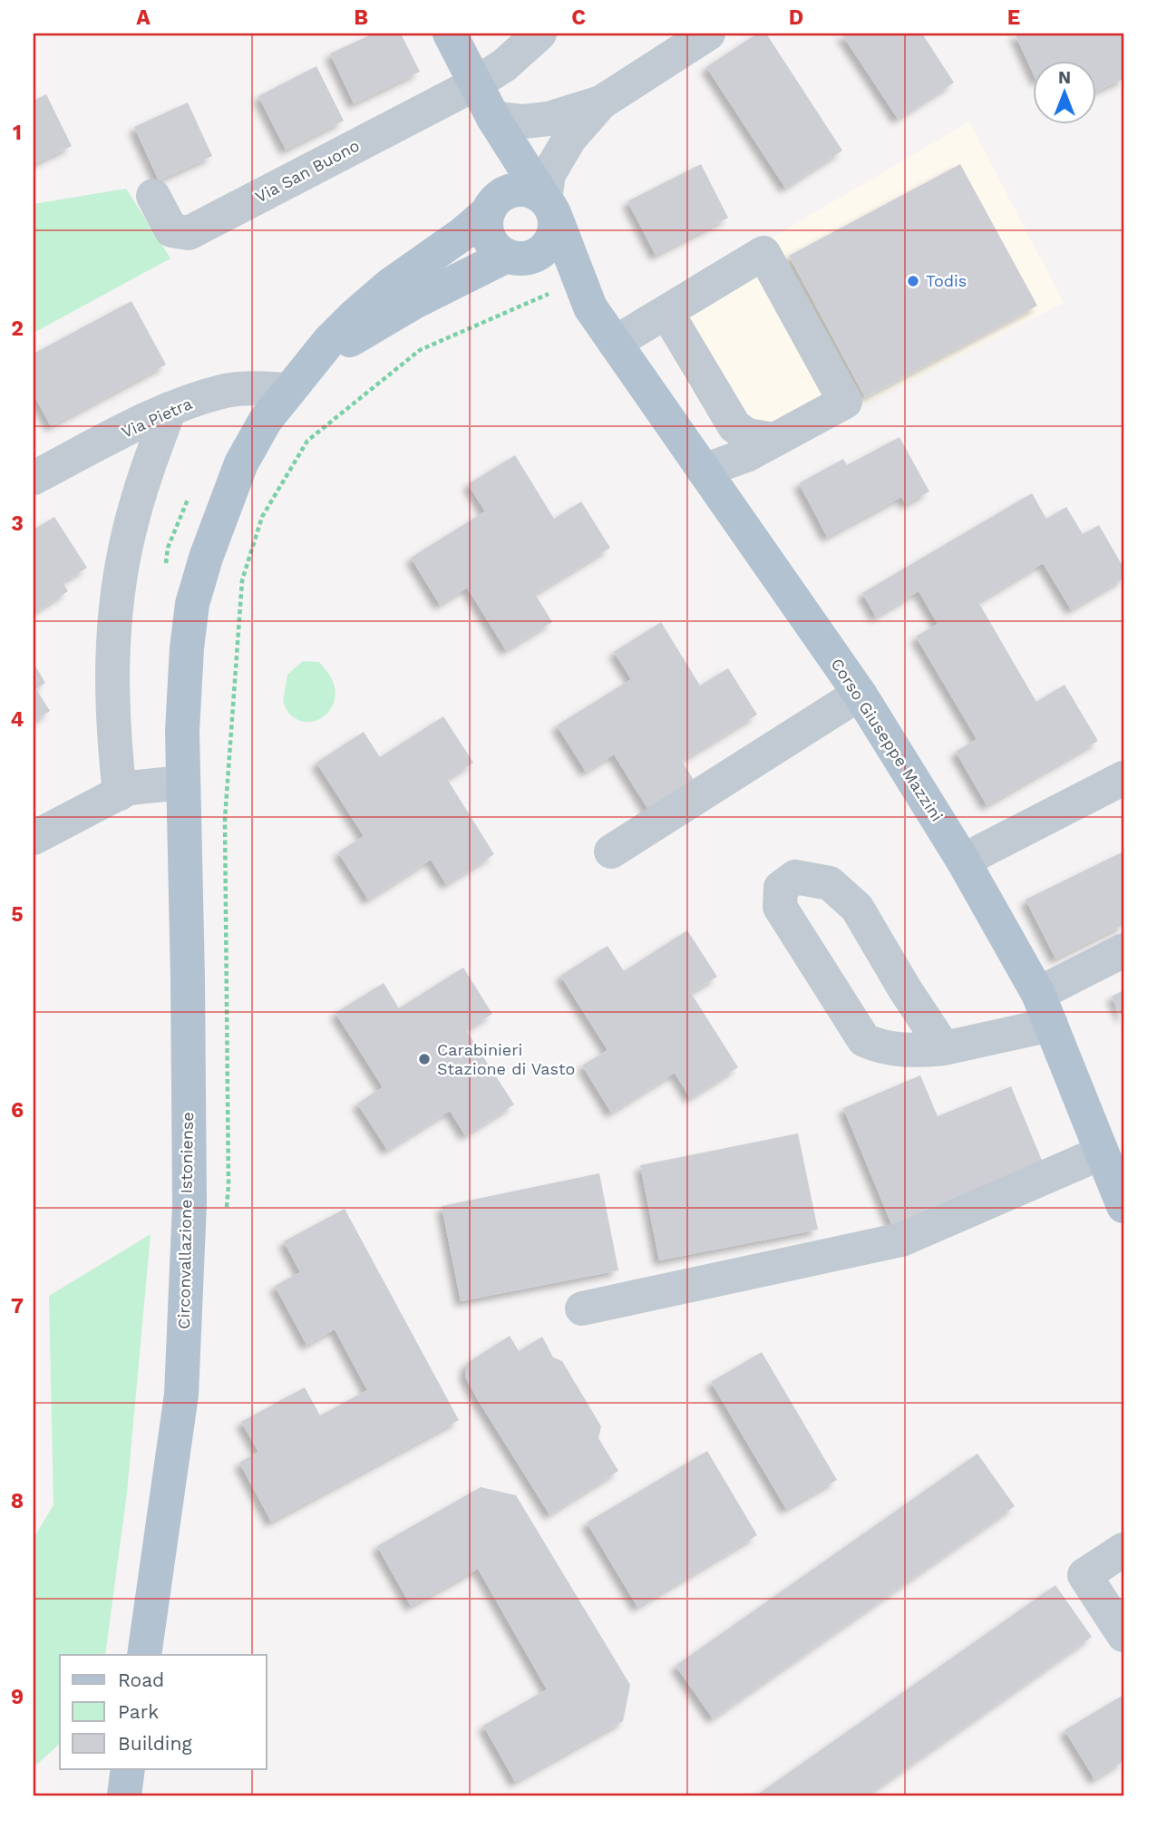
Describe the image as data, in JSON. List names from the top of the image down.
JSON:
{
  "streets": {
    "main road": ["Corso Giuseppe Mazzini", "Circonvallazione Istoniense"],
    "street": ["Via San Buono", "Via Pietra"]
  },
  "crossings": [
    ["Via Pietra", "Circonvallazione Istoniense"],
    ["Corso Giuseppe Mazzini", "Circonvallazione Istoniense"]
  ],
  "places": ["Todis", "Carabinieri Stazione di Vasto"],
  "legend": ["Road", "Park", "Building"],
  "north": "top",
  "grid": {
    "columns": [
      "A",
      "B",
      "C",
      "D",
      "E"
    ],
    "rows": [
      "1",
      "2",
      "3",
      "4",
      "5",
      "6",
      "7",
      "8",
      "9"
    ]
  }
}
